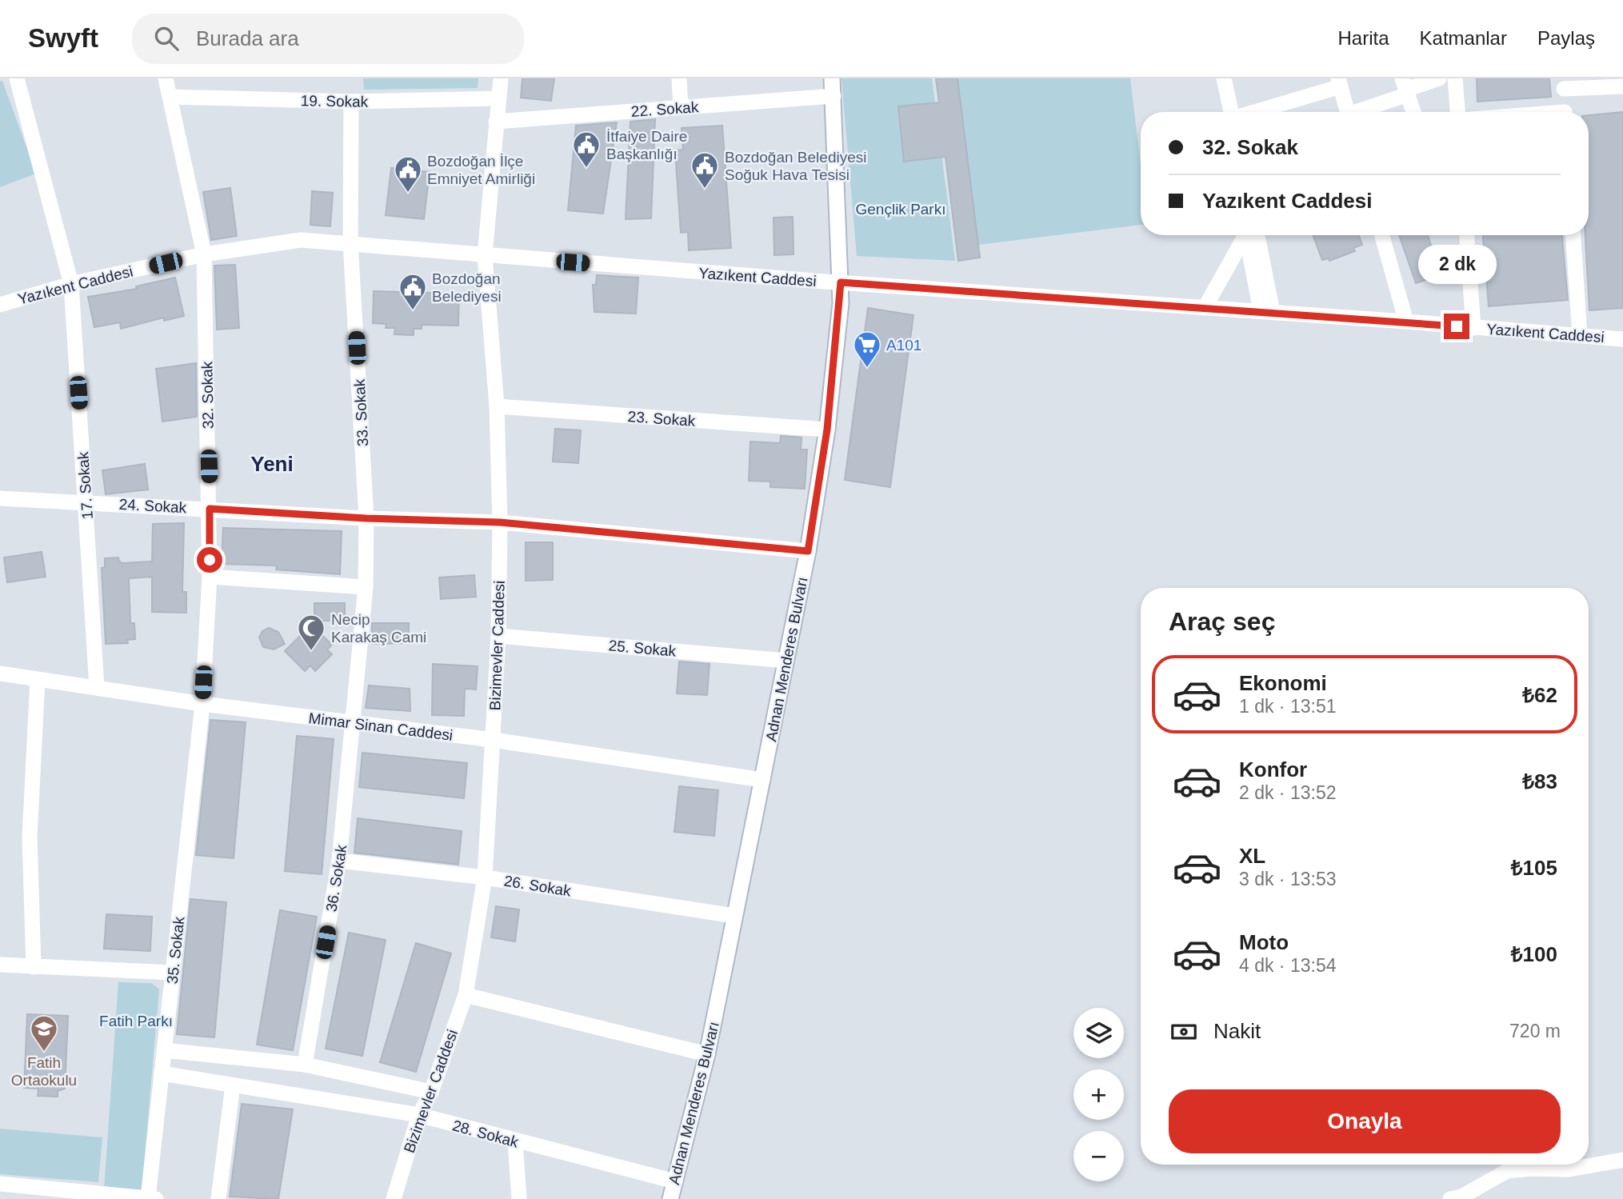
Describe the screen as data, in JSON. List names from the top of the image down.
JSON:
{
  "streets": {
    "street": [
      "19. Sokak",
      "22. Sokak",
      "Yazıkent Caddesi",
      "32. Sokak",
      "33. Sokak",
      "23. Sokak",
      "17. Sokak",
      "24. Sokak",
      "Bizimevler Caddesi",
      "25. Sokak",
      "Adnan Menderes Bulvarı",
      "Mimar Sinan Caddesi",
      "36. Sokak",
      "26. Sokak",
      "35. Sokak",
      "28. Sokak"
    ]
  },
  "crossings": [
    ["19. Sokak", "32. Sokak"],
    ["19. Sokak", "33. Sokak"],
    ["19. Sokak", "Bizimevler Caddesi"],
    ["22. Sokak", "Bizimevler Caddesi"],
    ["22. Sokak", "Adnan Menderes Bulvarı"],
    ["Yazıkent Caddesi", "32. Sokak"],
    ["Yazıkent Caddesi", "33. Sokak"],
    ["Yazıkent Caddesi", "17. Sokak"],
    ["Yazıkent Caddesi", "Bizimevler Caddesi"],
    ["Yazıkent Caddesi", "Adnan Menderes Bulvarı"],
    ["32. Sokak", "24. Sokak"],
    ["32. Sokak", "Mimar Sinan Caddesi"],
    ["32. Sokak", "35. Sokak"],
    ["33. Sokak", "24. Sokak"],
    ["33. Sokak", "Mimar Sinan Caddesi"],
    ["33. Sokak", "36. Sokak"],
    ["23. Sokak", "Bizimevler Caddesi"],
    ["23. Sokak", "Adnan Menderes Bulvarı"],
    ["17. Sokak", "24. Sokak"],
    ["17. Sokak", "Mimar Sinan Caddesi"],
    ["24. Sokak", "Bizimevler Caddesi"],
    ["24. Sokak", "Adnan Menderes Bulvarı"],
    ["Bizimevler Caddesi", "25. Sokak"],
    ["Bizimevler Caddesi", "Mimar Sinan Caddesi"],
    ["Bizimevler Caddesi", "26. Sokak"],
    ["Bizimevler Caddesi", "28. Sokak"],
    ["25. Sokak", "Adnan Menderes Bulvarı"],
    ["Adnan Menderes Bulvarı", "Mimar Sinan Caddesi"],
    ["Adnan Menderes Bulvarı", "26. Sokak"],
    ["Adnan Menderes Bulvarı", "28. Sokak"],
    ["Mimar Sinan Caddesi", "36. Sokak"],
    ["Mimar Sinan Caddesi", "35. Sokak"],
    ["36. Sokak", "26. Sokak"],
    ["35. Sokak", "28. Sokak"]
  ],
  "districts": ["Yeni"],
  "parks": ["Gençlik Parkı", "Fatih Parkı"],
  "places": {
    "public building": [
      "İtfaiye Daire Başkanlığı",
      "Bozdoğan Belediyesi Soğuk Hava Tesisi",
      "Bozdoğan İlçe Emniyet Amirliği",
      "Bozdoğan Belediyesi"
    ],
    "supermarket": ["A101"],
    "mosque": ["Necip Karakaş Cami"],
    "school or university": ["Fatih Ortaokulu"]
  },
  "page": {
    "header": "Swyft",
    "search": "Burada ara",
    "nav": ["Harita", "Katmanlar", "Paylaş"],
    "banner": ["32. Sokak", "Yazıkent Caddesi"],
    "bubble": "2 dk",
    "heading": "Araç seç",
    "list": [
      {
        "name": "Ekonomi",
        "note": "1 dk · 13:51",
        "value": "₺62"
      },
      {
        "name": "Konfor",
        "note": "2 dk · 13:52",
        "value": "₺83"
      },
      {
        "name": "XL",
        "note": "3 dk · 13:53",
        "value": "₺105"
      },
      {
        "name": "Moto",
        "note": "4 dk · 13:54",
        "value": "₺100"
      }
    ],
    "pay": ["Nakit", "720 m"],
    "map_buttons": ["+", "−"],
    "buttons": "Onayla"
  }
}
